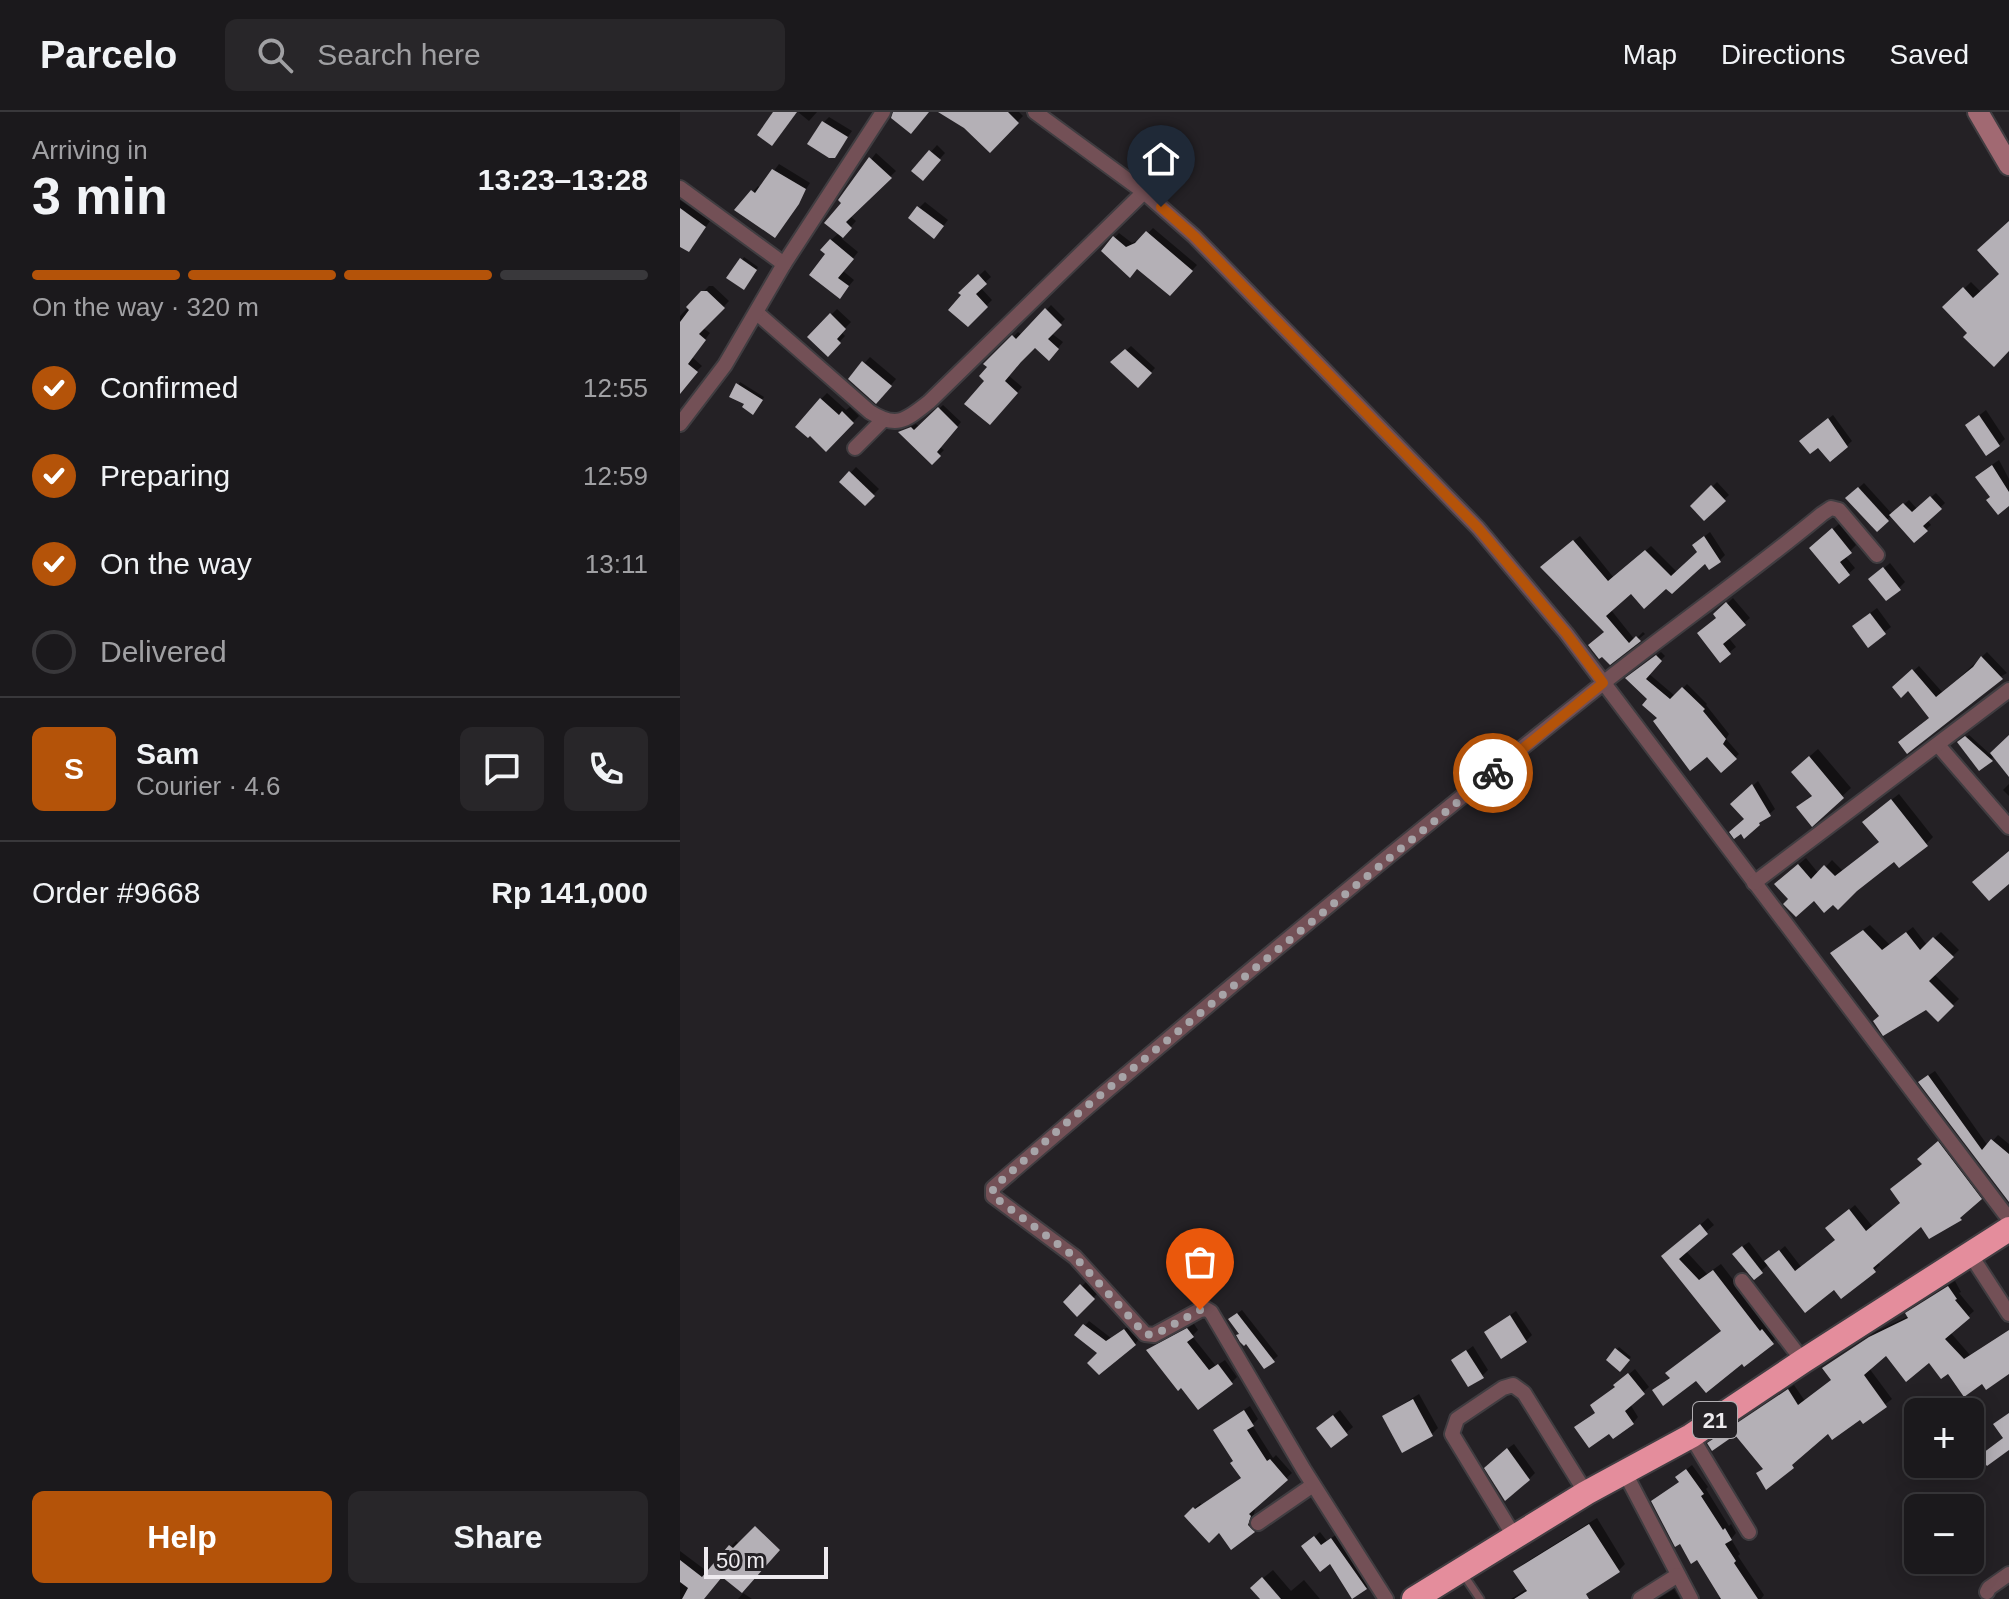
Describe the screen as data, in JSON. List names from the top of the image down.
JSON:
{
  "streets": {
    "highway": ["21"]
  },
  "scale_bar": "50 m",
  "page": {
    "header": "Parcelo",
    "search": "Search here",
    "nav": ["Map", "Directions", "Saved"],
    "heading": ["3 min", "Arriving in", "13:23–13:28"],
    "panel": [
      "Sam",
      "Courier · 4.6",
      "Order #9668",
      "Rp 141,000"
    ],
    "bar": "On the way · 320 m",
    "list": [
      ["Confirmed", "12:55"],
      ["Preparing", "12:59"],
      ["On the way", "13:11"],
      "Delivered"
    ],
    "round": "S",
    "map_buttons": ["+", "−"],
    "buttons": ["Help", "Share"],
    "scale": "50 m"
  }
}
